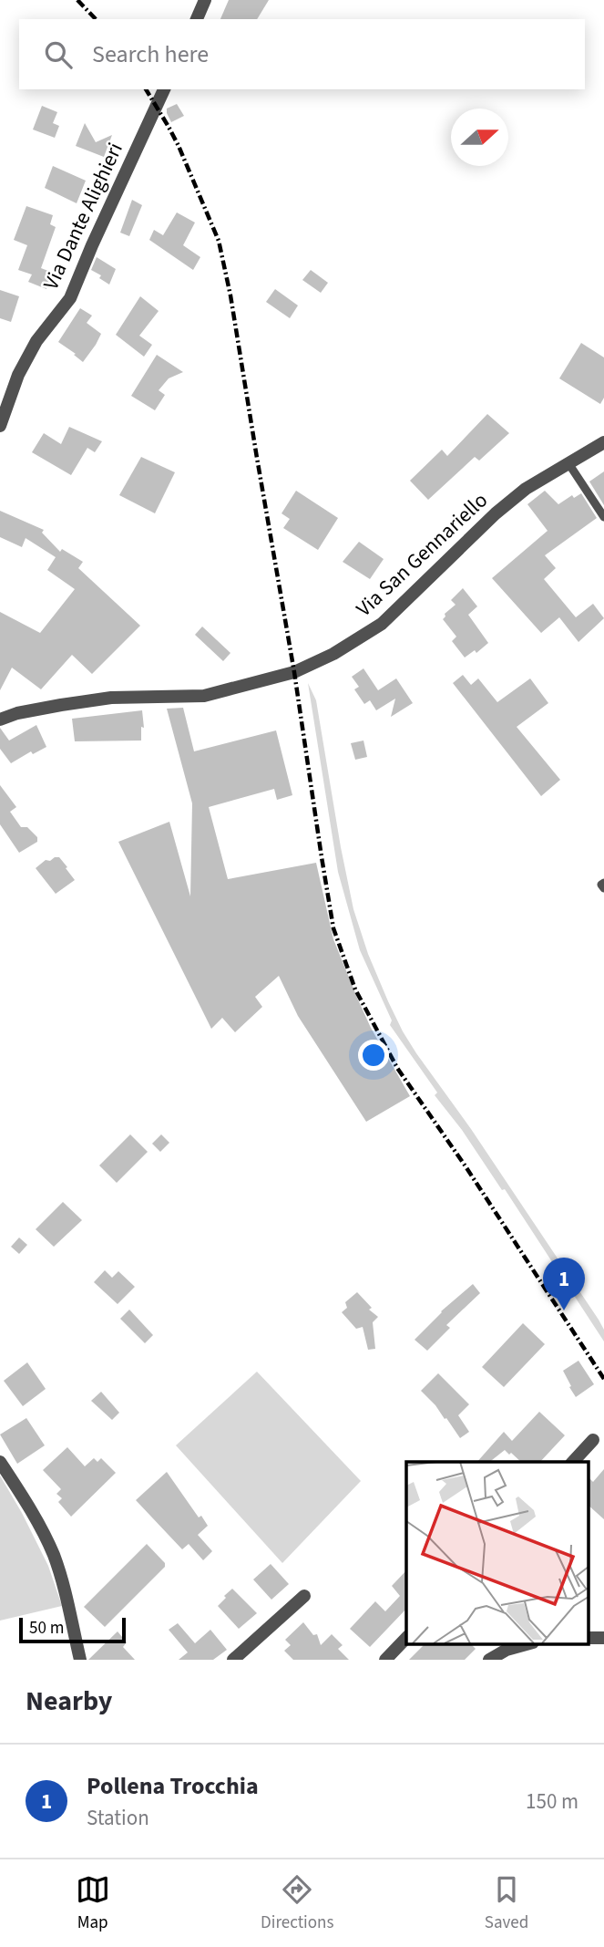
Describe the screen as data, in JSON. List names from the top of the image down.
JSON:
{
  "streets": {
    "street": ["Via Dante Alighieri", "Via San Gennariello"]
  },
  "scale_bar": "50 m",
  "north": "right",
  "page": {
    "search": "Search here",
    "pins": "1",
    "scale": "50 m",
    "heading": "Nearby",
    "list": [
      {
        "mark": "1",
        "name": "Pollena Trocchia",
        "note": "Station",
        "value": "150 m"
      }
    ],
    "nav": ["Map", "Directions", "Saved"]
  }
}
